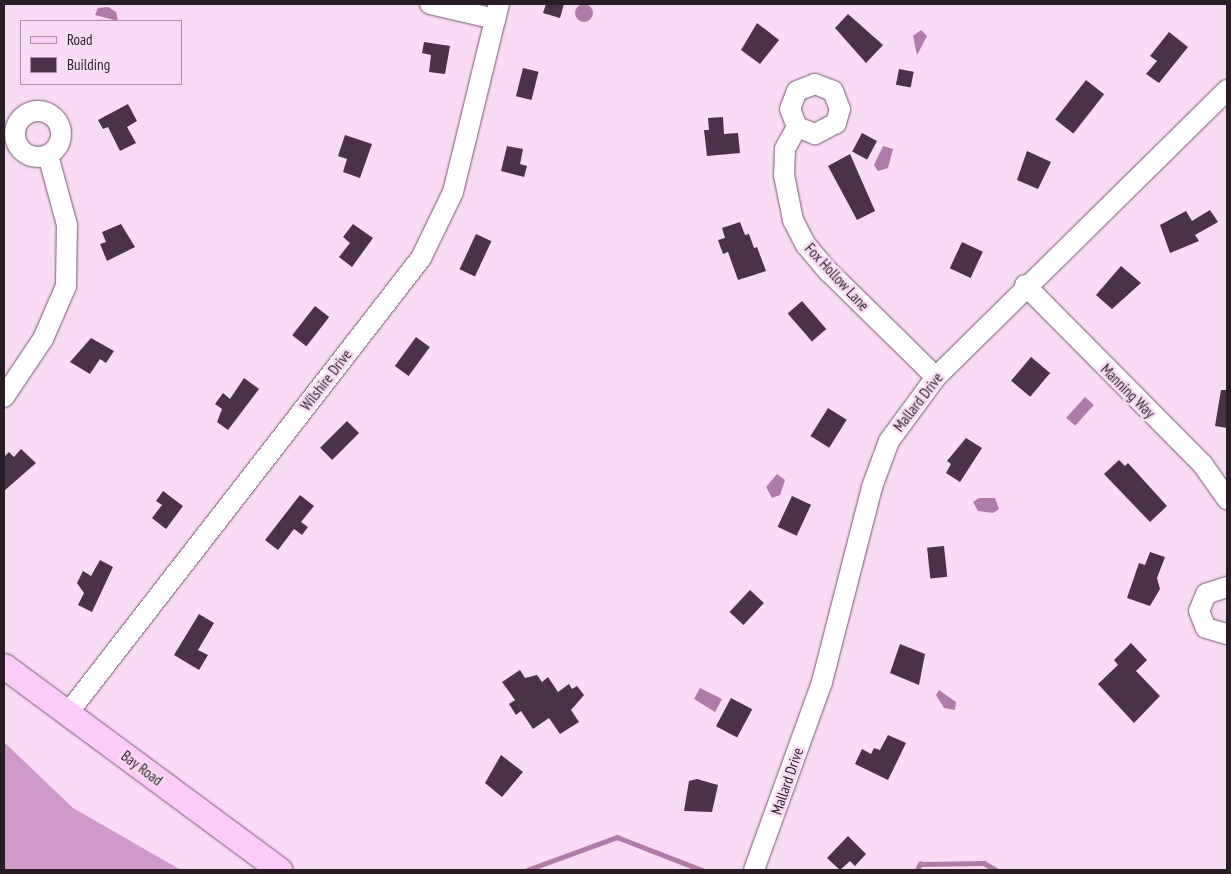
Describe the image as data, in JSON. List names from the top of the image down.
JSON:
{
  "streets": {
    "main road": ["Bay Road"],
    "street": [
      "Fox Hollow Lane",
      "Wilshire Drive",
      "Manning Way",
      "Mallard Drive"
    ]
  },
  "crossings": [
    ["Fox Hollow Lane", "Mallard Drive"],
    ["Wilshire Drive", "Bay Road"],
    ["Manning Way", "Mallard Drive"]
  ],
  "legend": ["Road", "Building"]
}
